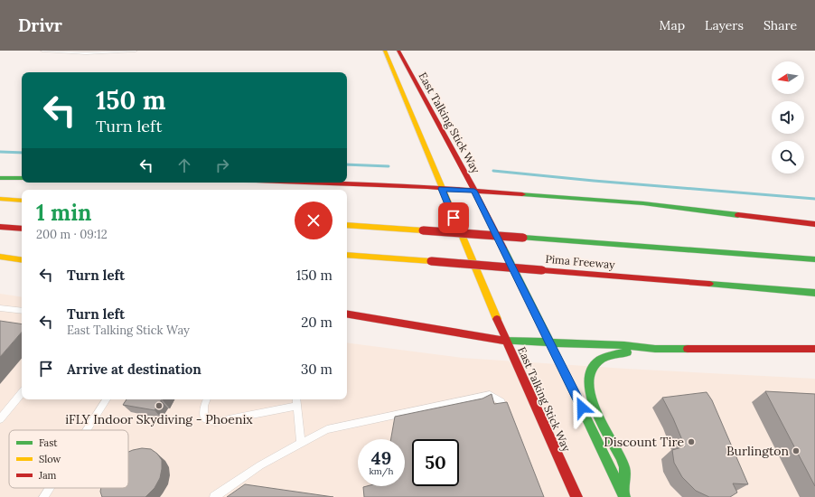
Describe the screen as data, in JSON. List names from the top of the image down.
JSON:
{
  "streets": {
    "main road": ["East Talking Stick Way", "Pima Freeway"]
  },
  "places": ["iFLY Indoor Skydiving - Phoenix", "Discount Tire", "Burlington"],
  "legend": ["Fast", "Slow", "Jam"],
  "north": "left",
  "page": {
    "header": "Drivr",
    "nav": ["Map", "Layers", "Share"],
    "turn": ["150 m", "Turn left"],
    "heading": ["1 min", "200 m · 09:12"],
    "list": [
      {
        "name": "Turn left",
        "value": "150 m"
      },
      {
        "name": "Turn left",
        "note": "East Talking Stick Way",
        "value": "20 m"
      },
      {
        "name": "Arrive at destination",
        "value": "30 m"
      }
    ],
    "speed": "49 km/h",
    "limit": "50"
  }
}
